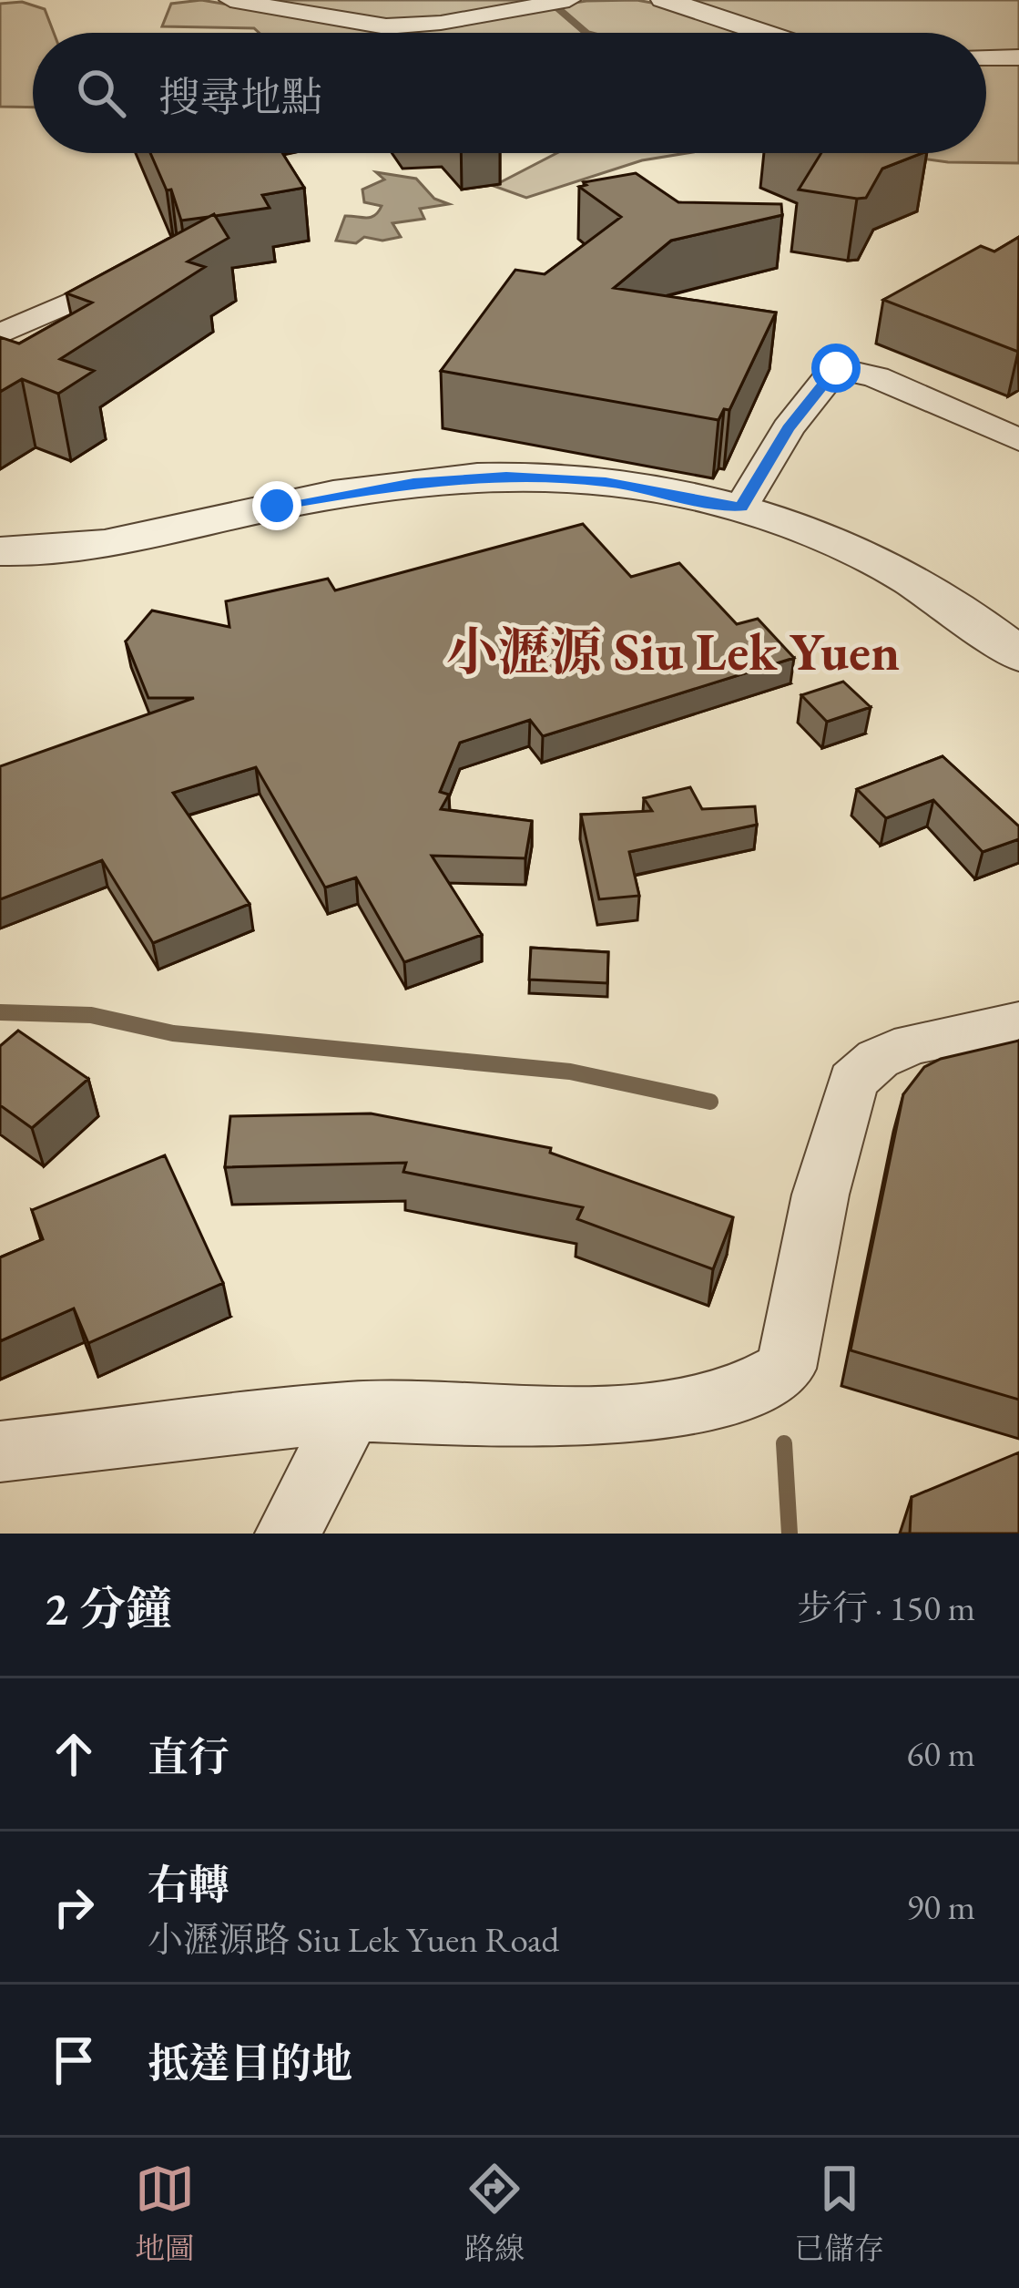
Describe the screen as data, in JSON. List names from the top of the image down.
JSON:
{
  "districts": ["小瀝源 Siu Lek Yuen"],
  "page": {
    "search": "搜尋地點",
    "heading": ["2 分鐘", "步行 · 150 m"],
    "list": [
      ["直行", "60 m"],
      ["右轉", "小瀝源路 Siu Lek Yuen Road", "90 m"],
      "抵達目的地"
    ],
    "nav": ["地圖", "路線", "已儲存"]
  }
}
